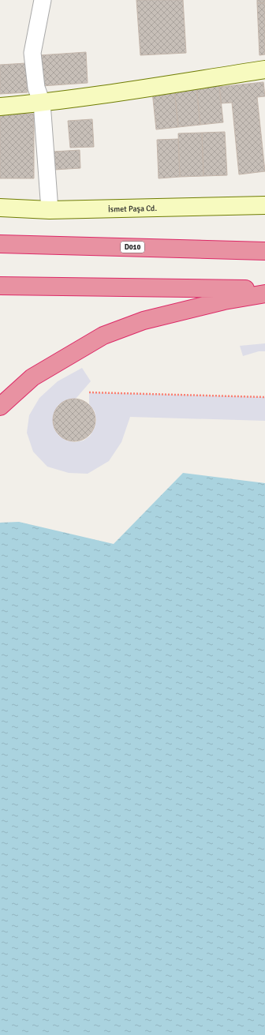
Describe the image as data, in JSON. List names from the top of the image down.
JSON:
{
  "streets": {
    "highway": ["D010"],
    "street": ["İsmet Paşa Cd."]
  }
}
